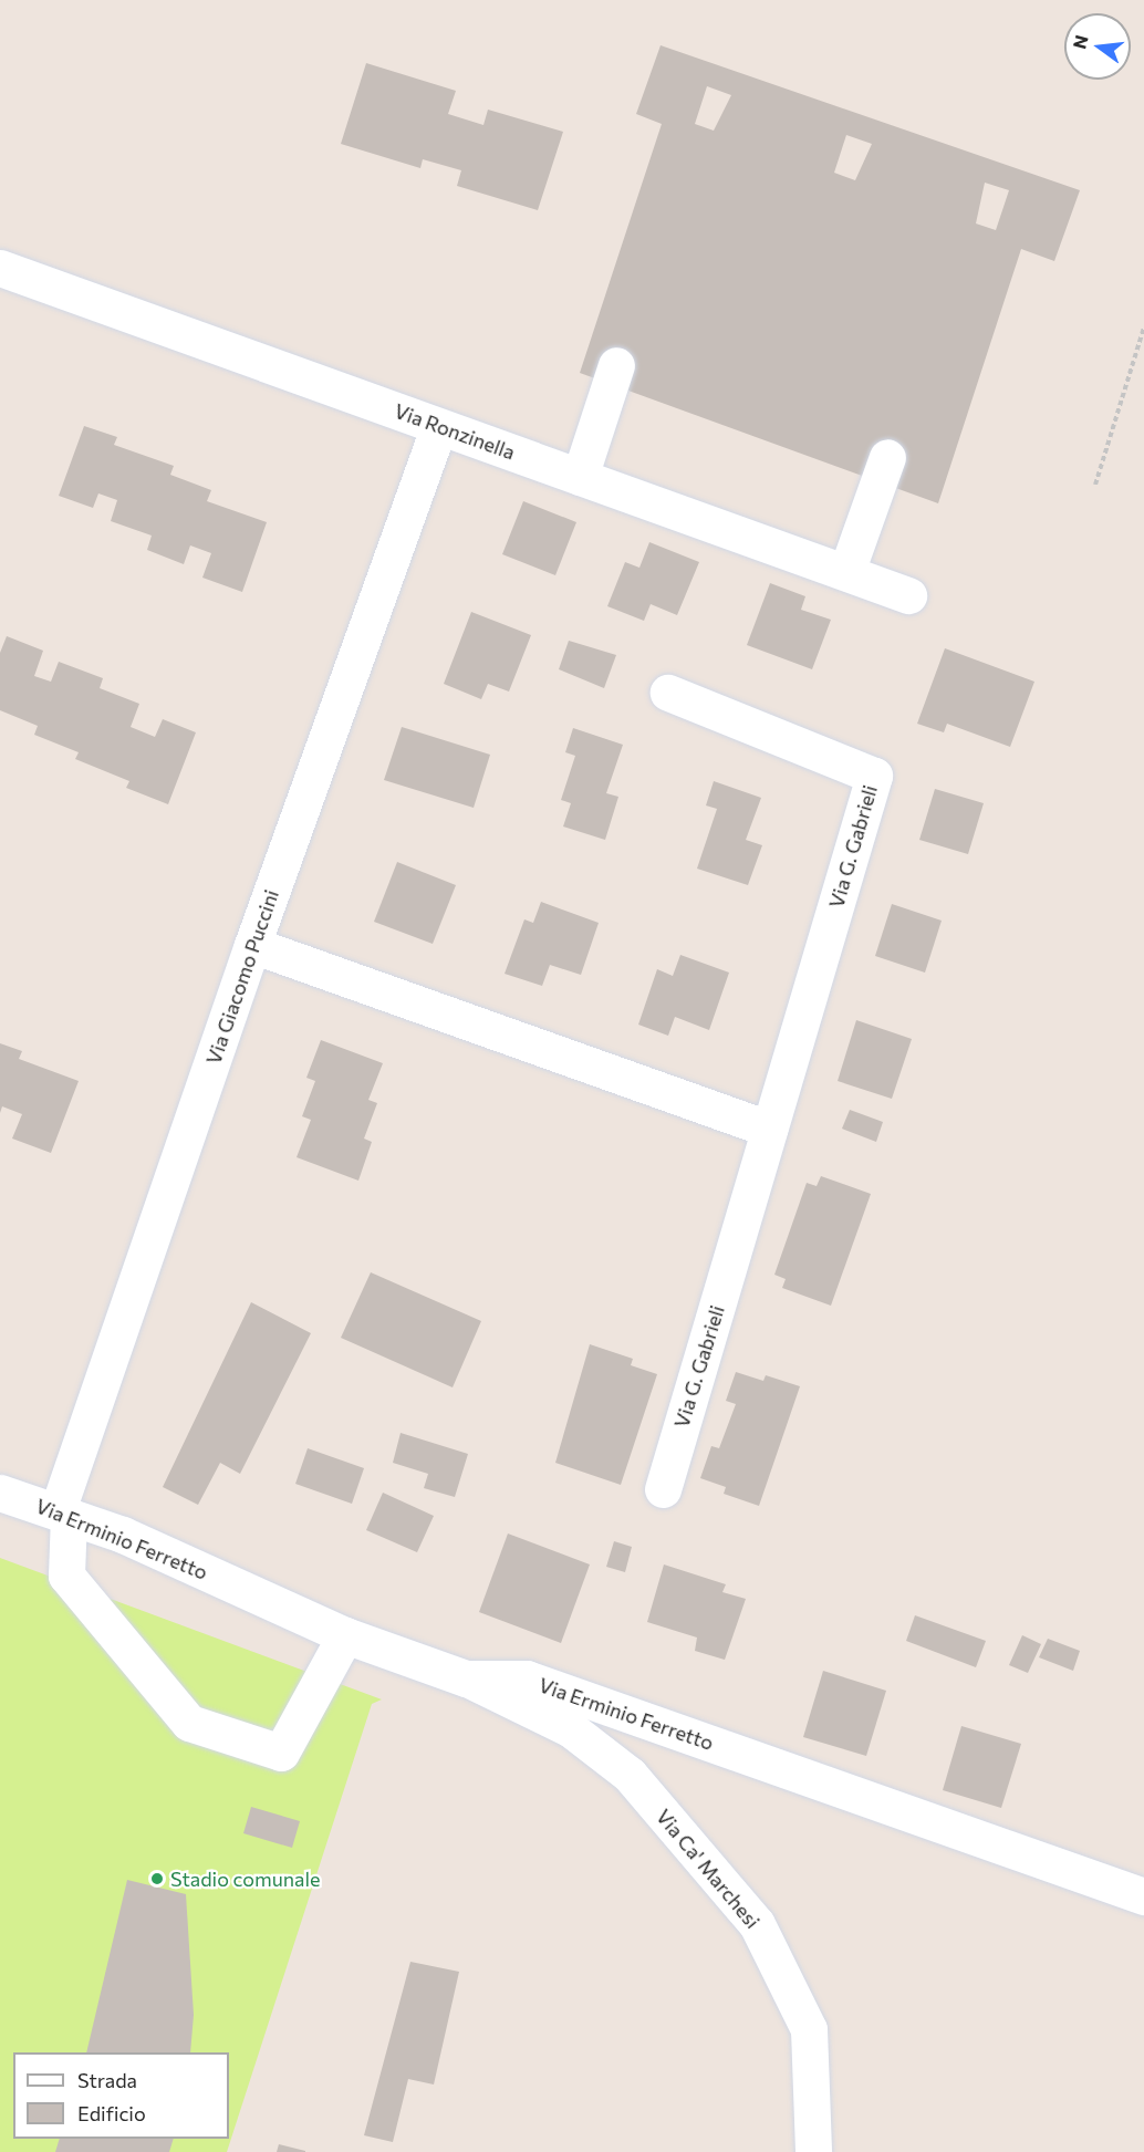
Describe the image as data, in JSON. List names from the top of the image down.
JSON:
{
  "streets": {
    "street": [
      "Via Ronzinella",
      "Via G. Gabrieli",
      "Via Giacomo Puccini",
      "Via Erminio Ferretto",
      "Via Ca' Marchesi"
    ]
  },
  "crossings": [
    ["Via Giacomo Puccini", "Via Erminio Ferretto"],
    ["Via Erminio Ferretto", "Via Ca' Marchesi"]
  ],
  "places": ["Stadio comunale"],
  "legend": ["Strada", "Edificio"],
  "north": "left"
}
